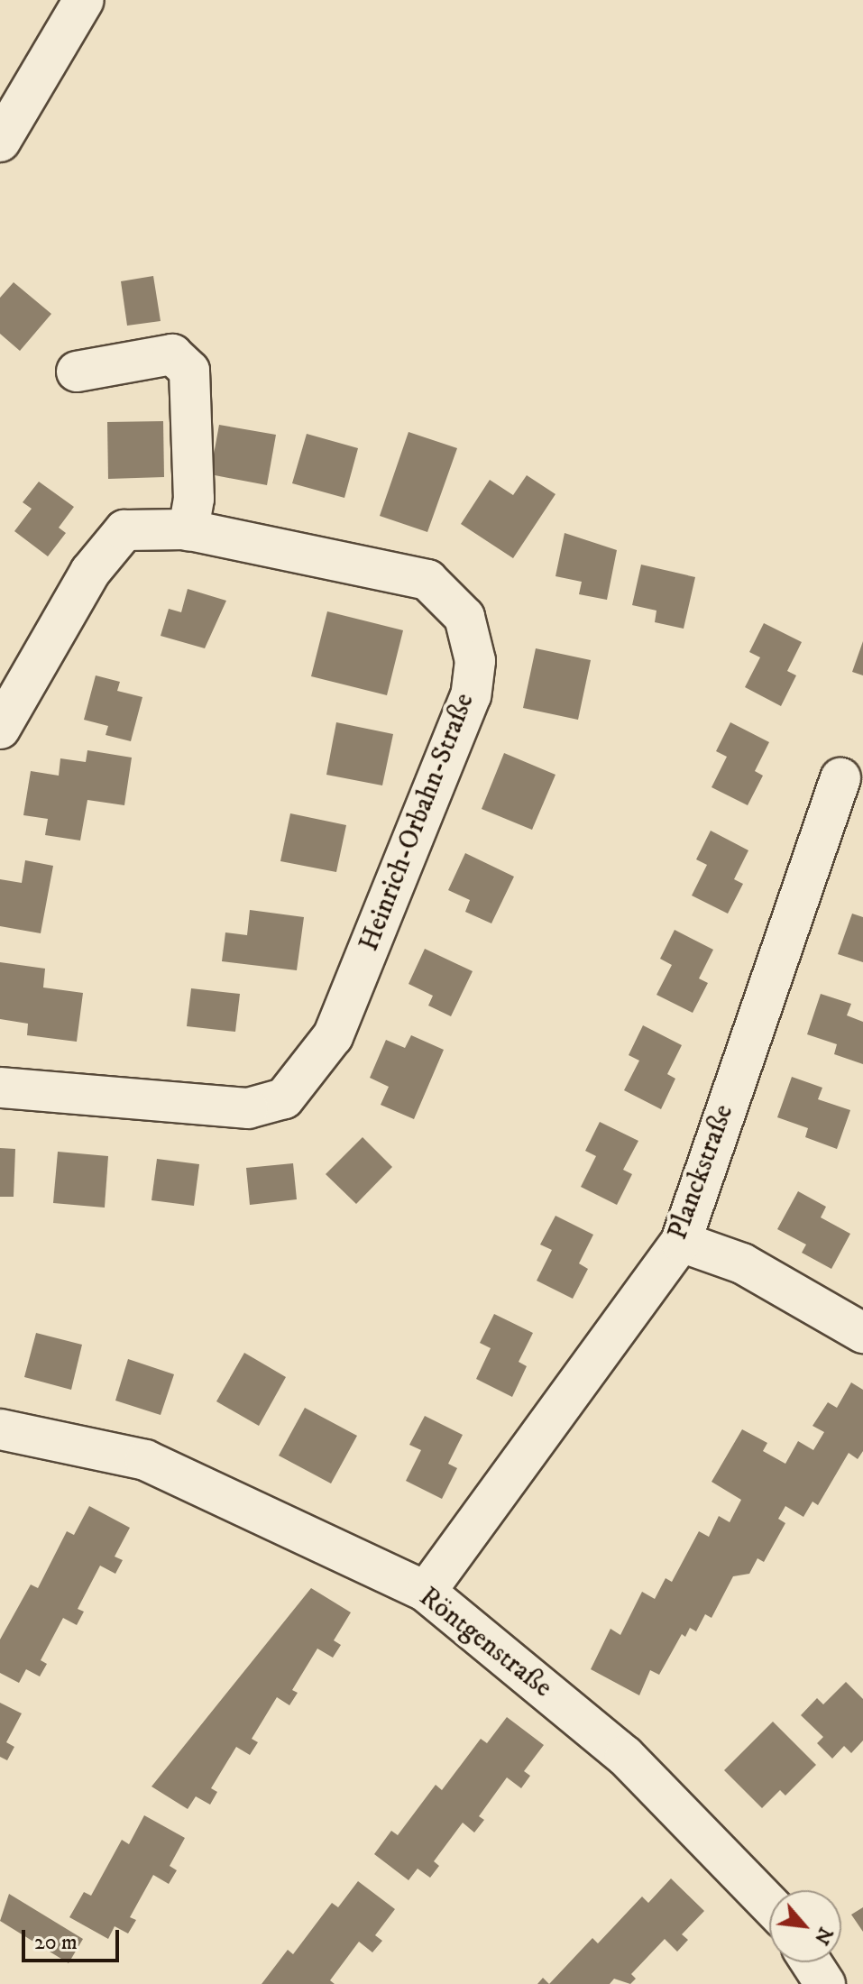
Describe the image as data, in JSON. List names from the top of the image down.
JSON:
{
  "streets": {
    "street": ["Heinrich-Orbahn-Straße", "Planckstraße", "Röntgenstraße"]
  },
  "crossings": [
    ["Planckstraße", "Röntgenstraße"]
  ],
  "scale_bar": "20 m",
  "north": "bottom right"
}
